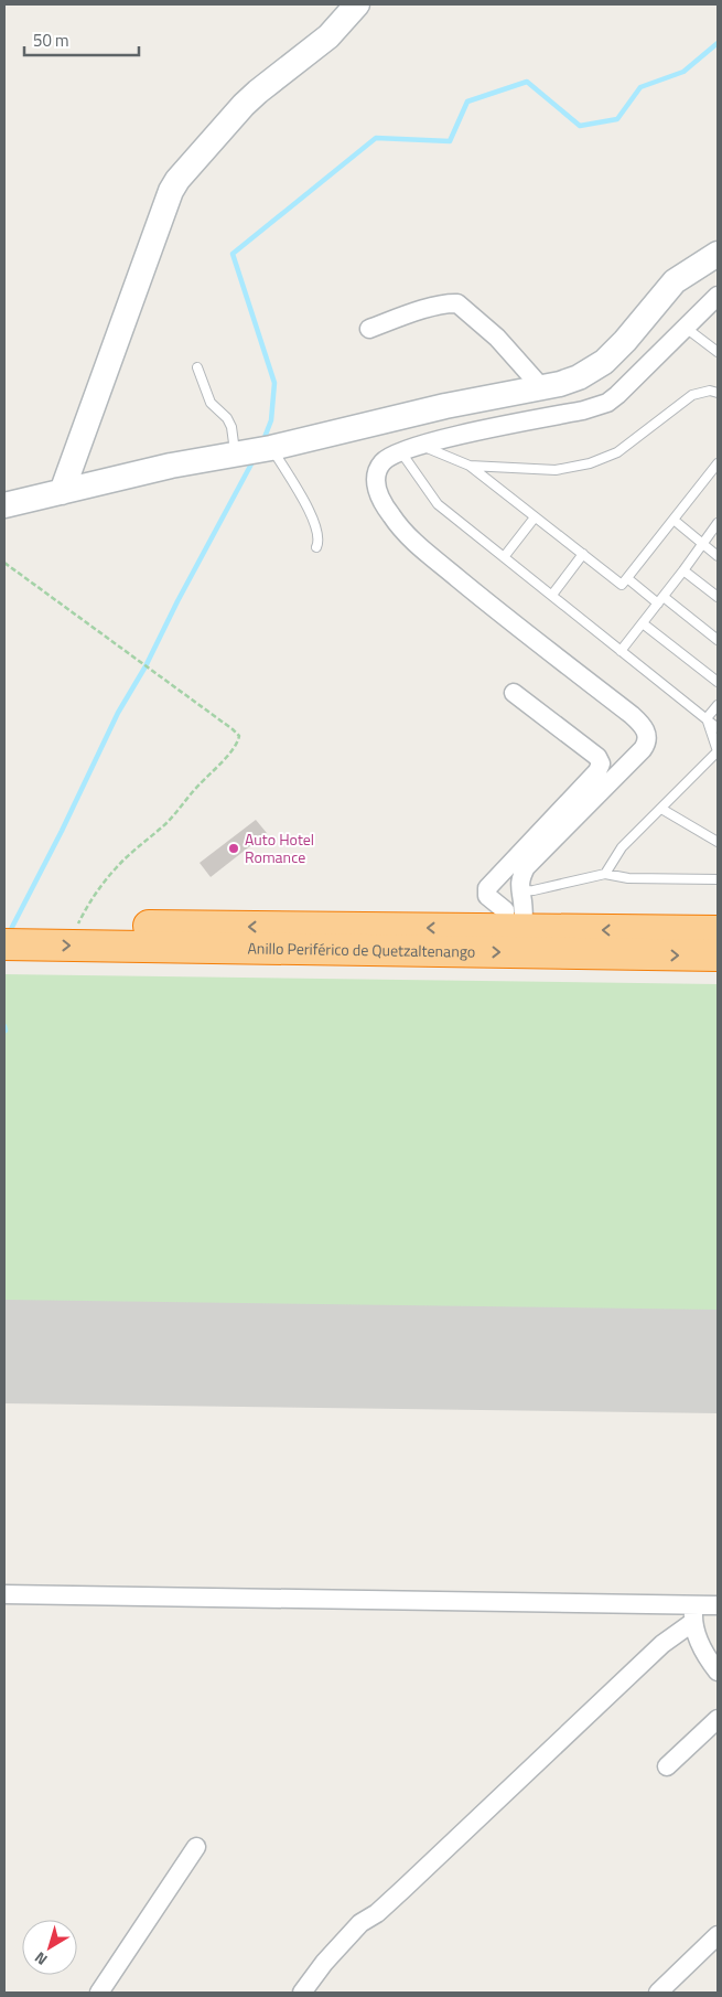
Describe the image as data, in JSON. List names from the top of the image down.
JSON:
{
  "streets": {
    "highway": ["Anillo Periférico de Quetzaltenango"]
  },
  "places": ["Auto Hotel Romance"],
  "scale_bar": "50 m",
  "north": "bottom left"
}
